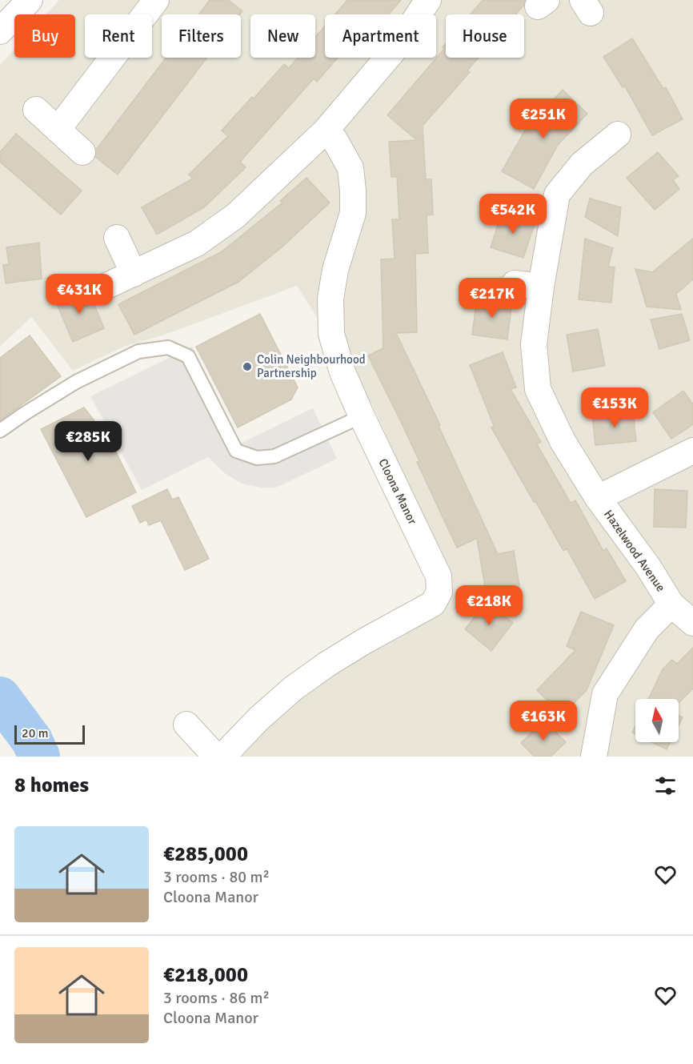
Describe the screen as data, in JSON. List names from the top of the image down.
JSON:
{
  "streets": {
    "street": ["Cloona Manor", "Hazelwood Avenue"]
  },
  "places": ["Colin Neighbourhood Partnership"],
  "scale_bar": "20 m",
  "north": "top",
  "page": {
    "chip": [
      "Buy",
      "Rent",
      "Filters",
      "New",
      "Apartment",
      "House"
    ],
    "price": [
      "€251K",
      "€542K",
      "€431K",
      "€217K",
      "€153K",
      "€285K",
      "€218K",
      "€163K"
    ],
    "scale": "20 m",
    "heading": "8 homes",
    "list": [
      {
        "name": "€285,000",
        "note": "3 rooms · 80 m² · Cloona Manor"
      },
      {
        "name": "€218,000",
        "note": "3 rooms · 86 m² · Cloona Manor"
      }
    ]
  }
}
